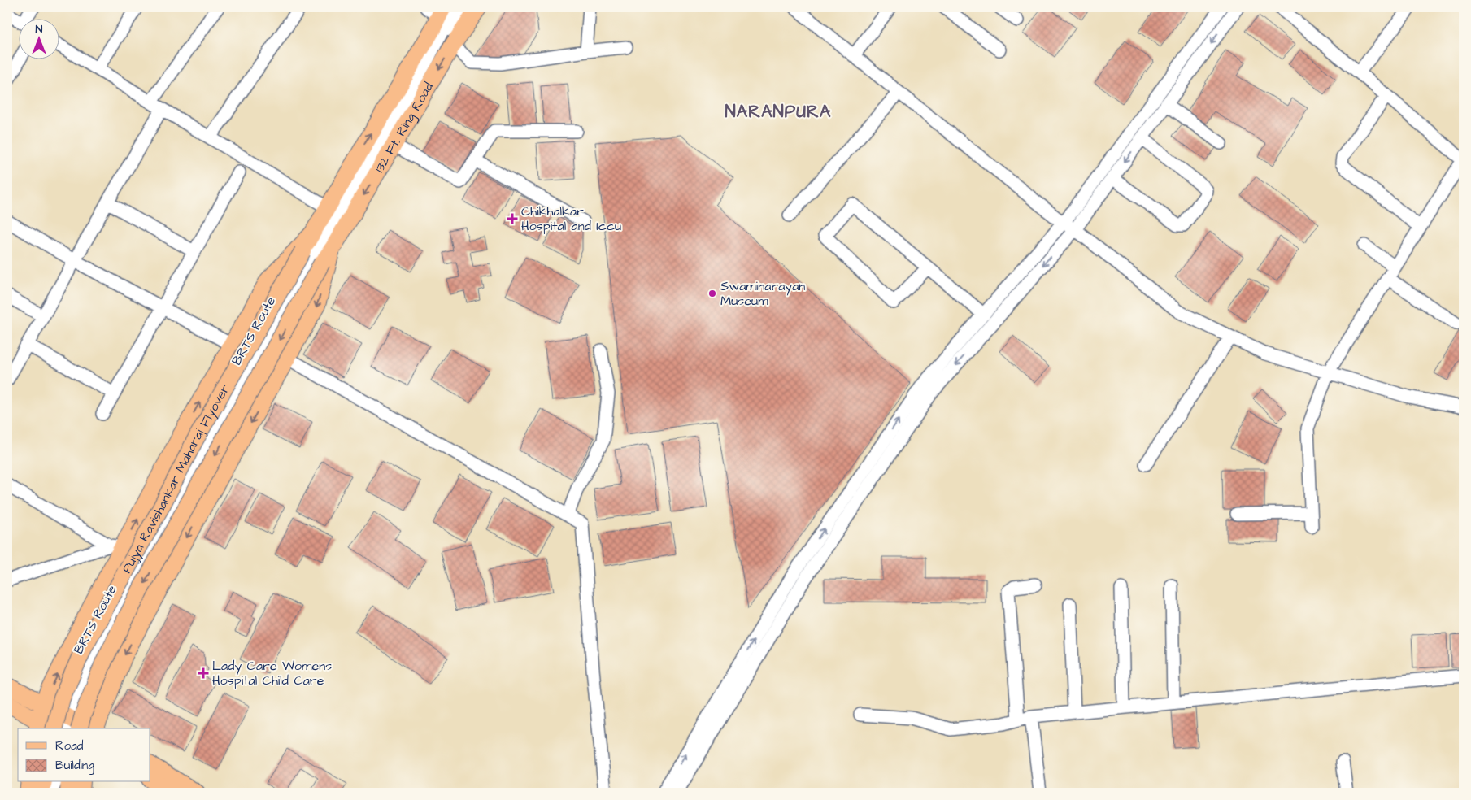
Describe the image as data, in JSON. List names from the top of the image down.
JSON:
{
  "streets": {
    "main road": ["132 Ft. Ring Road", "Pujya Ravishankar Maharaj Flyover"],
    "street": ["BRTS Route"]
  },
  "crossings": [
    ["132 Ft. Ring Road", "Pujya Ravishankar Maharaj Flyover"]
  ],
  "districts": ["NARANPURA"],
  "places": {
    "health": ["Chikhalkar Hospital and Iccu", "Lady Care Womens Hospital Child Care"],
    "other": ["Swaminarayan Museum"]
  },
  "legend": ["Road", "Building"],
  "north": "top"
}
